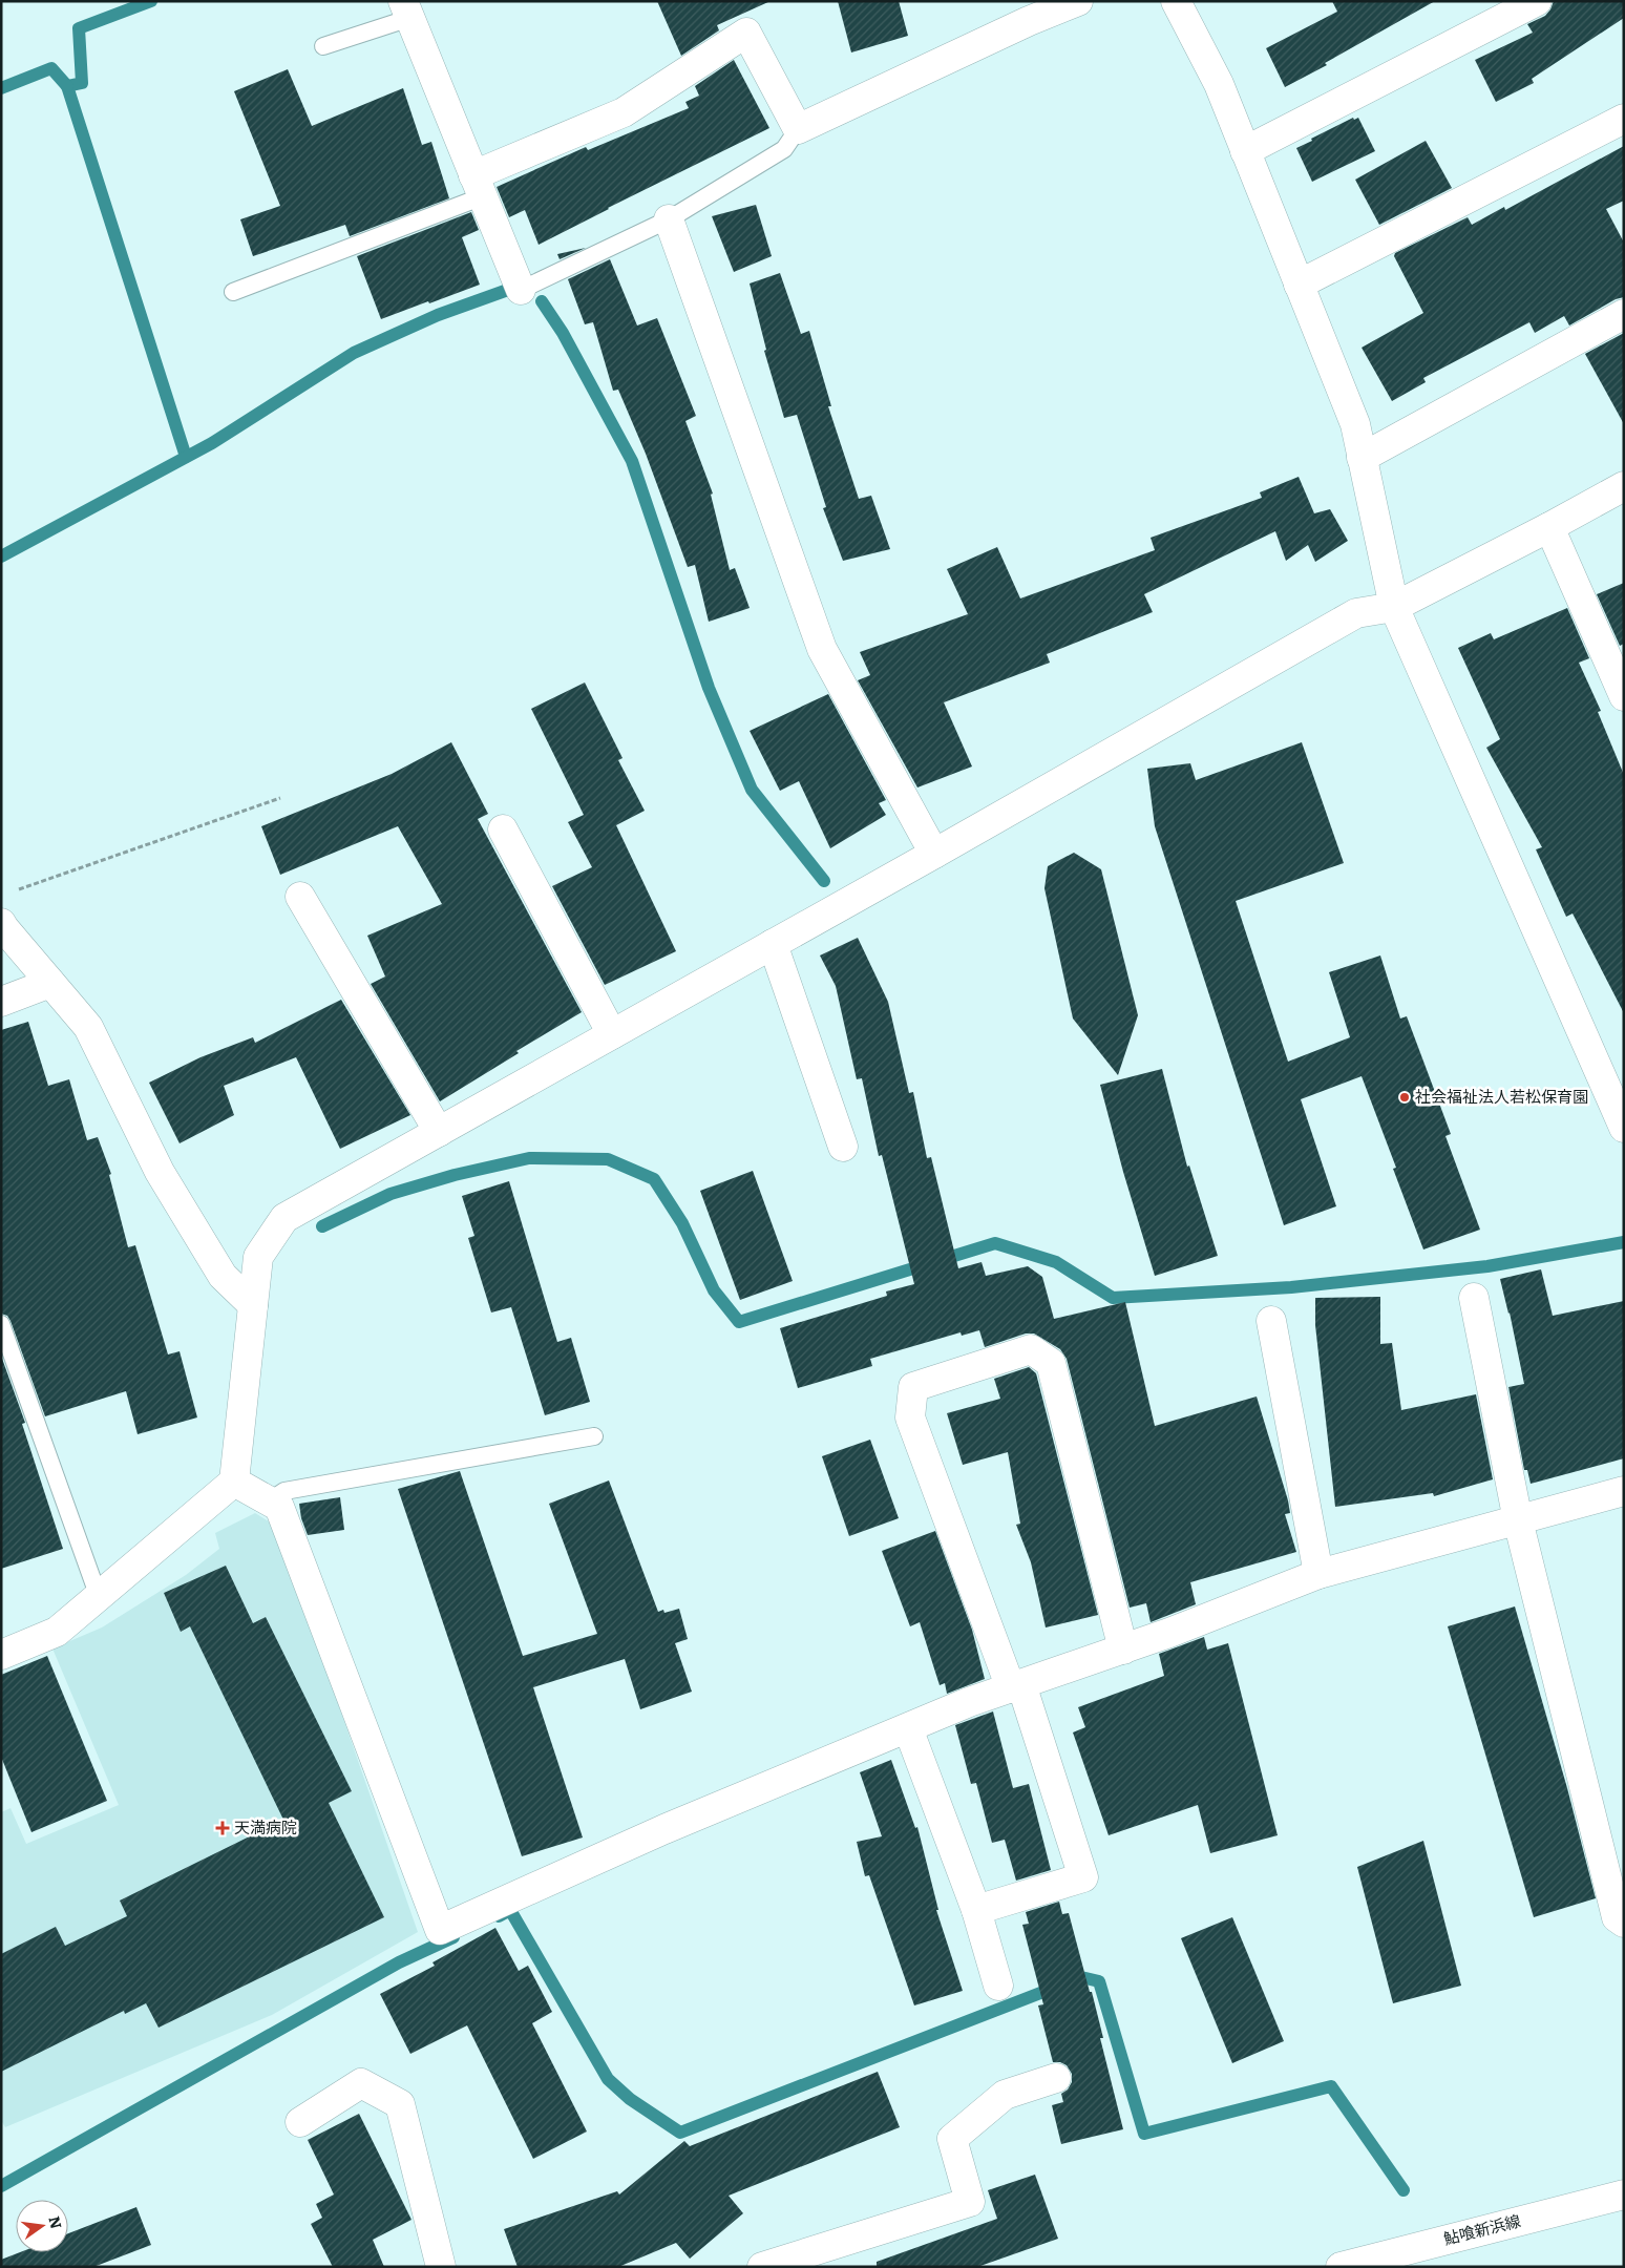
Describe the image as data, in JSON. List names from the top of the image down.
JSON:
{
  "streets": {
    "street": ["鮎喰新浜線"]
  },
  "places": {
    "other": ["社会福祉法人若松保育園"],
    "health": ["天満病院"]
  },
  "north": "right"
}
